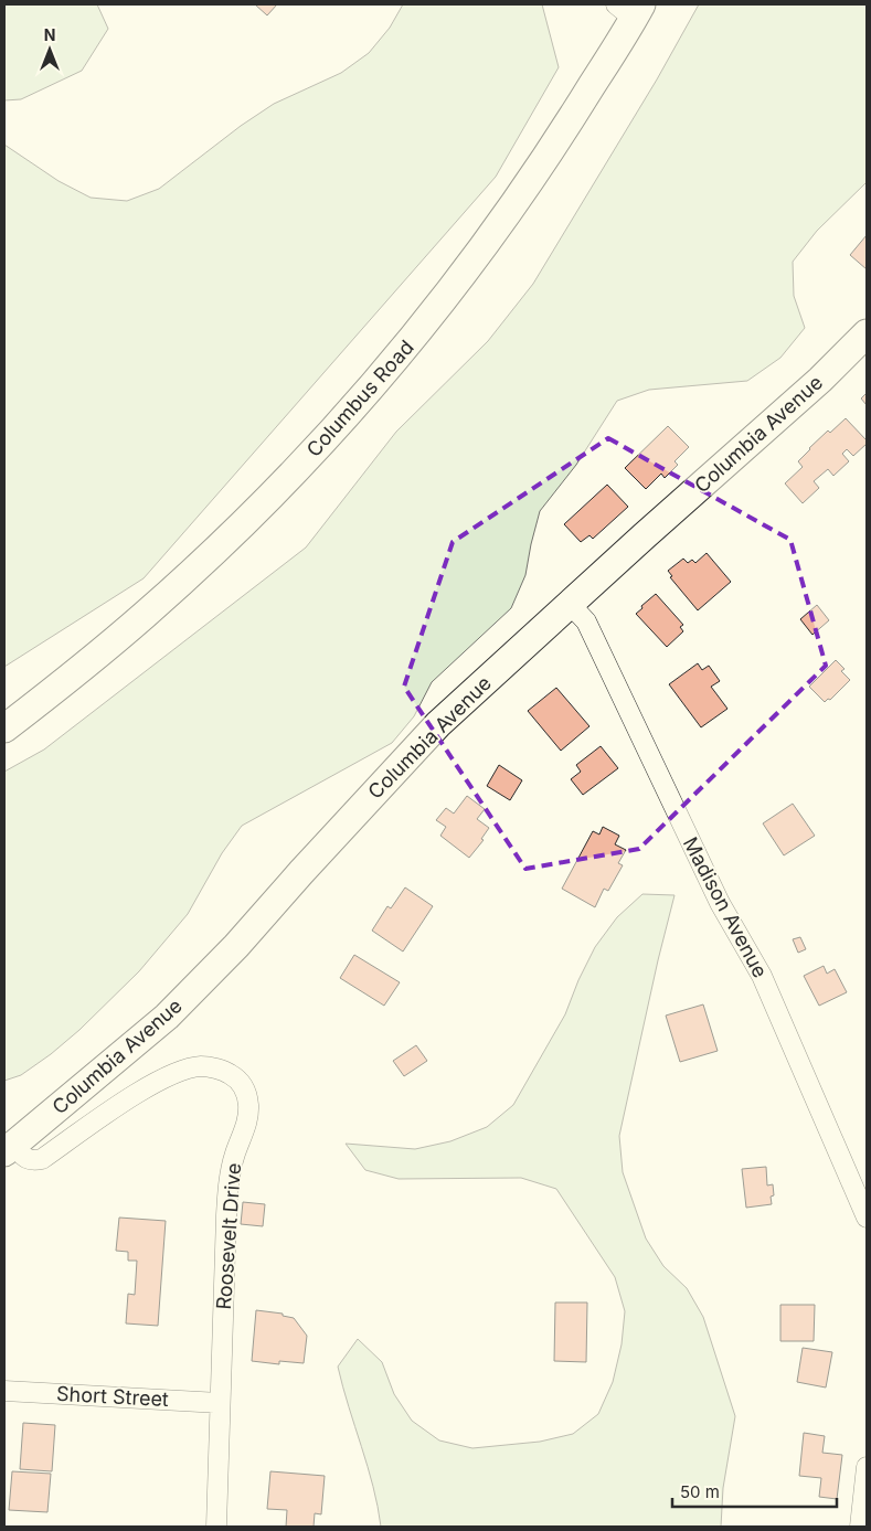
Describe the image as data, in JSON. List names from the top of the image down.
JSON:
{
  "streets": {
    "street": [
      "Columbus Road",
      "Columbia Avenue",
      "Madison Avenue",
      "Roosevelt Drive",
      "Short Street"
    ]
  },
  "crossings": [
    ["Columbia Avenue", "Madison Avenue"],
    ["Columbia Avenue", "Roosevelt Drive"],
    ["Roosevelt Drive", "Short Street"]
  ],
  "scale_bar": "50 m",
  "north": "top"
}
